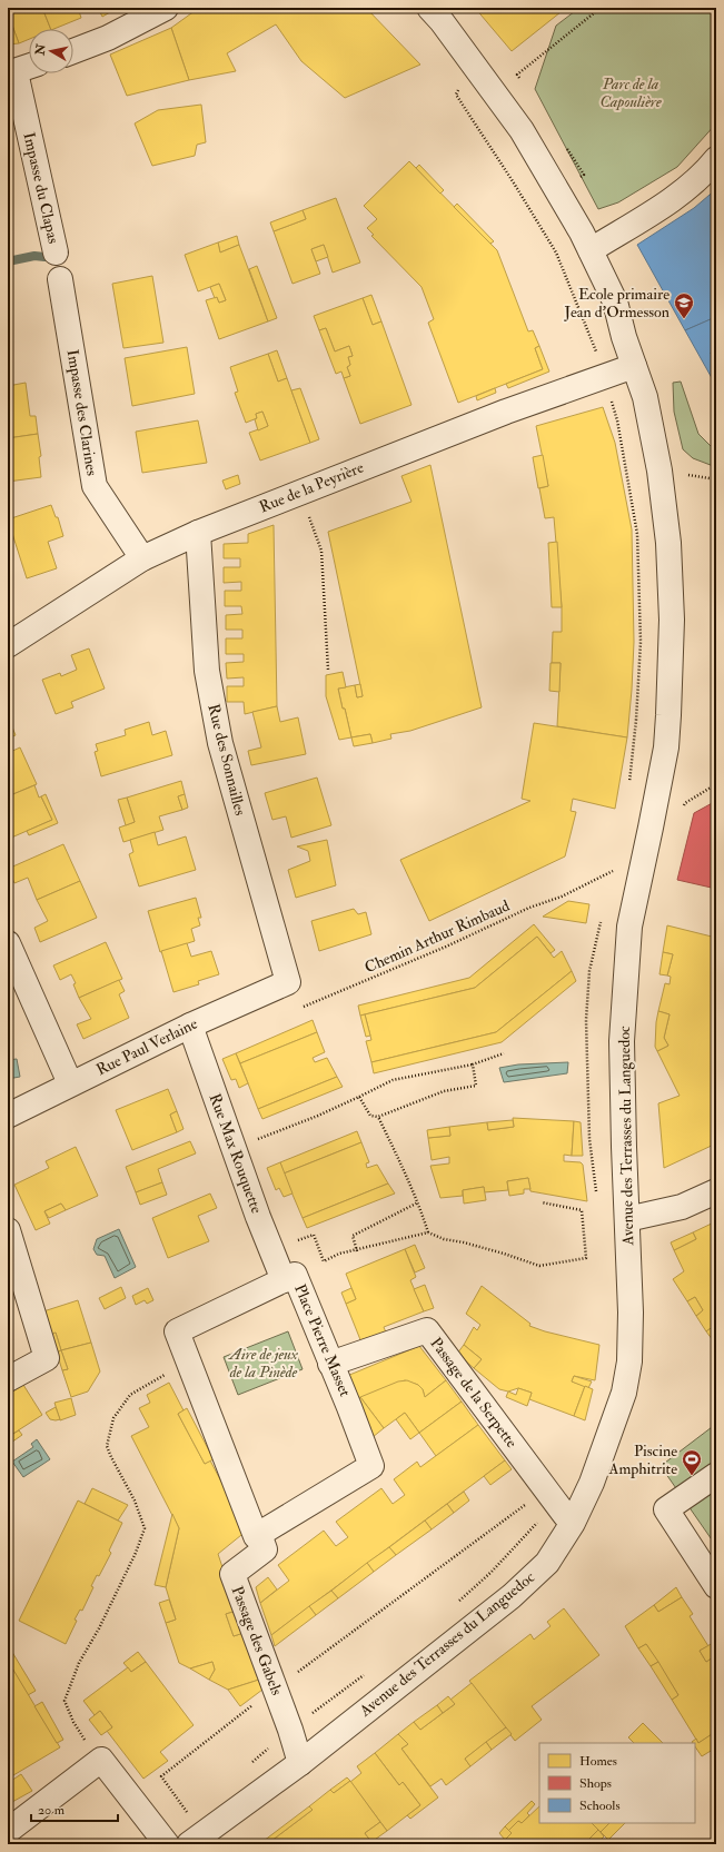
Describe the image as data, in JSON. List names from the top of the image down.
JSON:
{
  "streets": {
    "street": [
      "Impasse du Clapas",
      "Impasse des Clarines",
      "Rue de la Peyrière",
      "Rue des Sonnailles",
      "Rue Paul Verlaine",
      "Avenue des Terrasses du Languedoc",
      "Rue Max Rouquette",
      "Place Pierre Masset",
      "Passage de la Serpette",
      "Passage des Gabels"
    ],
    "path": ["Chemin Arthur Rimbaud"]
  },
  "crossings": [
    ["Impasse des Clarines", "Rue de la Peyrière"],
    ["Rue de la Peyrière", "Rue des Sonnailles"],
    ["Rue de la Peyrière", "Avenue des Terrasses du Languedoc"],
    ["Rue des Sonnailles", "Rue Paul Verlaine"],
    ["Rue Paul Verlaine", "Rue Max Rouquette"],
    ["Avenue des Terrasses du Languedoc", "Passage des Gabels"],
    ["Rue Max Rouquette", "Place Pierre Masset"],
    ["Place Pierre Masset", "Passage de la Serpette"],
    ["Place Pierre Masset", "Passage des Gabels"]
  ],
  "parks": ["Parc de la Capoulière", "Aire de jeux de la Pinède"],
  "places": {
    "school or university": ["Ecole primaire Jean d'Ormesson"],
    "sports": ["Piscine Amphitrite"]
  },
  "legend": ["Homes", "Shops", "Schools"],
  "scale_bar": "20 m",
  "north": "left"
}
